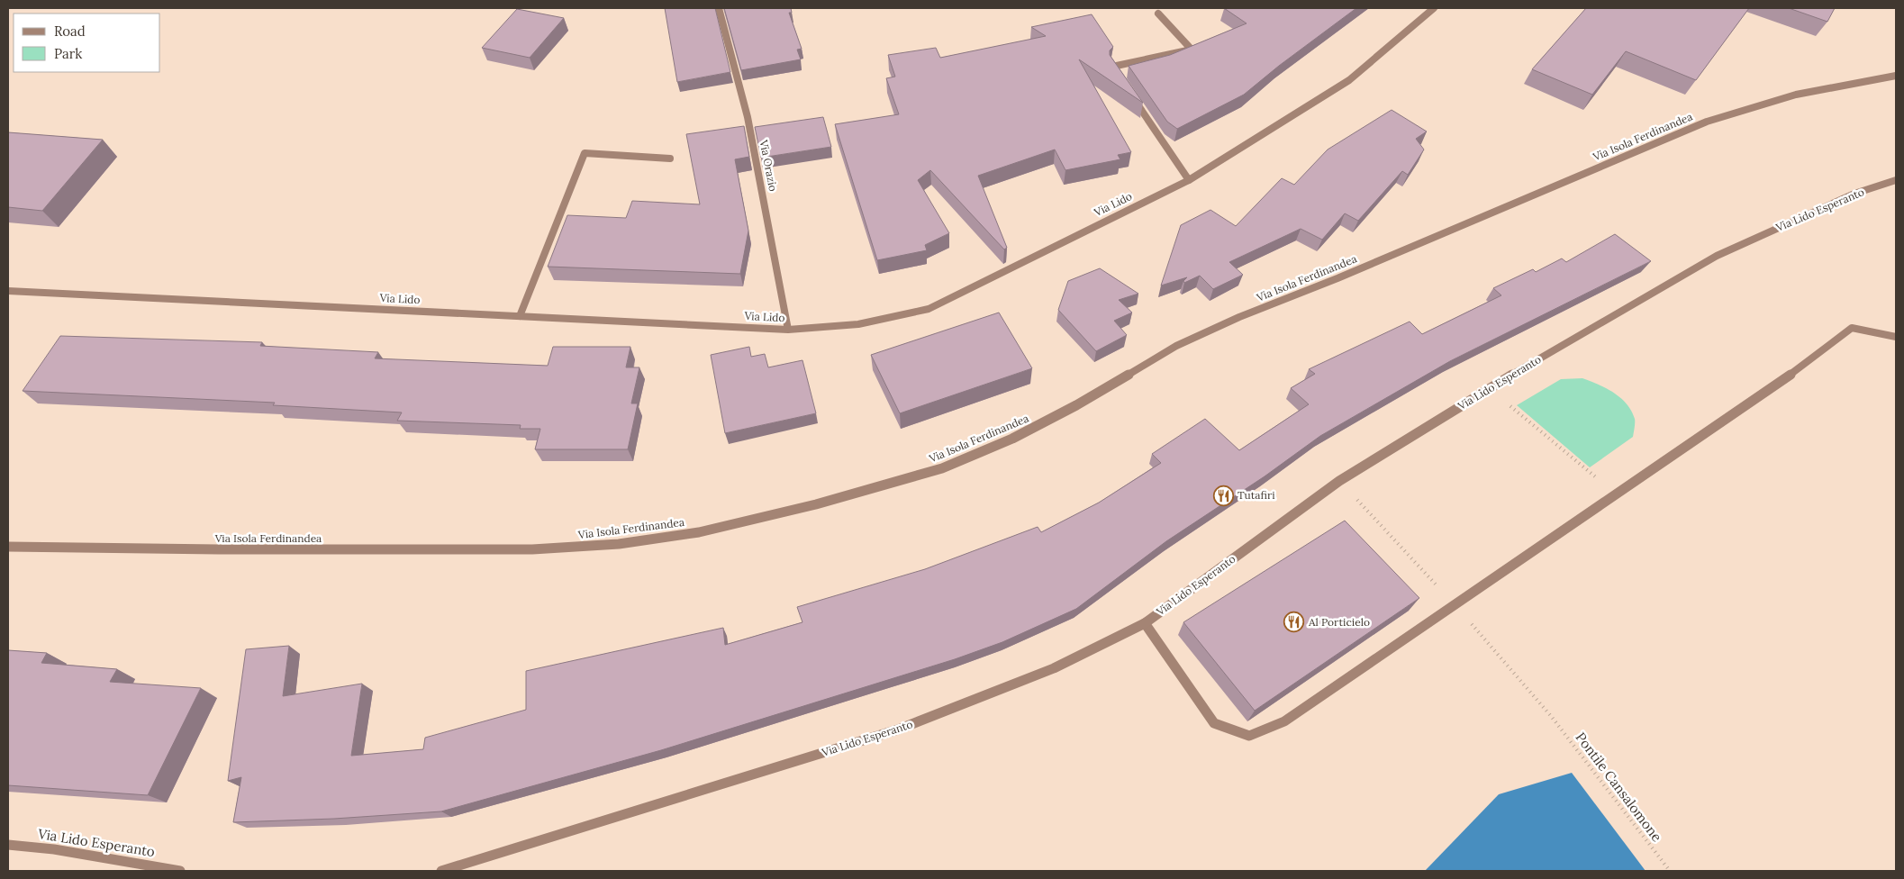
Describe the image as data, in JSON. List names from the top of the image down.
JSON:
{
  "streets": {
    "street": [
      "Via Isola Ferdinandea",
      "Via Orazio",
      "Via Lido",
      "Via Lido Esperanto"
    ],
    "path": ["Pontile Cansalomone"]
  },
  "crossings": [
    ["Via Orazio", "Via Lido"]
  ],
  "places": {
    "restaurant": ["Tutafiri", "Al Porticielo"]
  },
  "legend": ["Road", "Park"]
}
